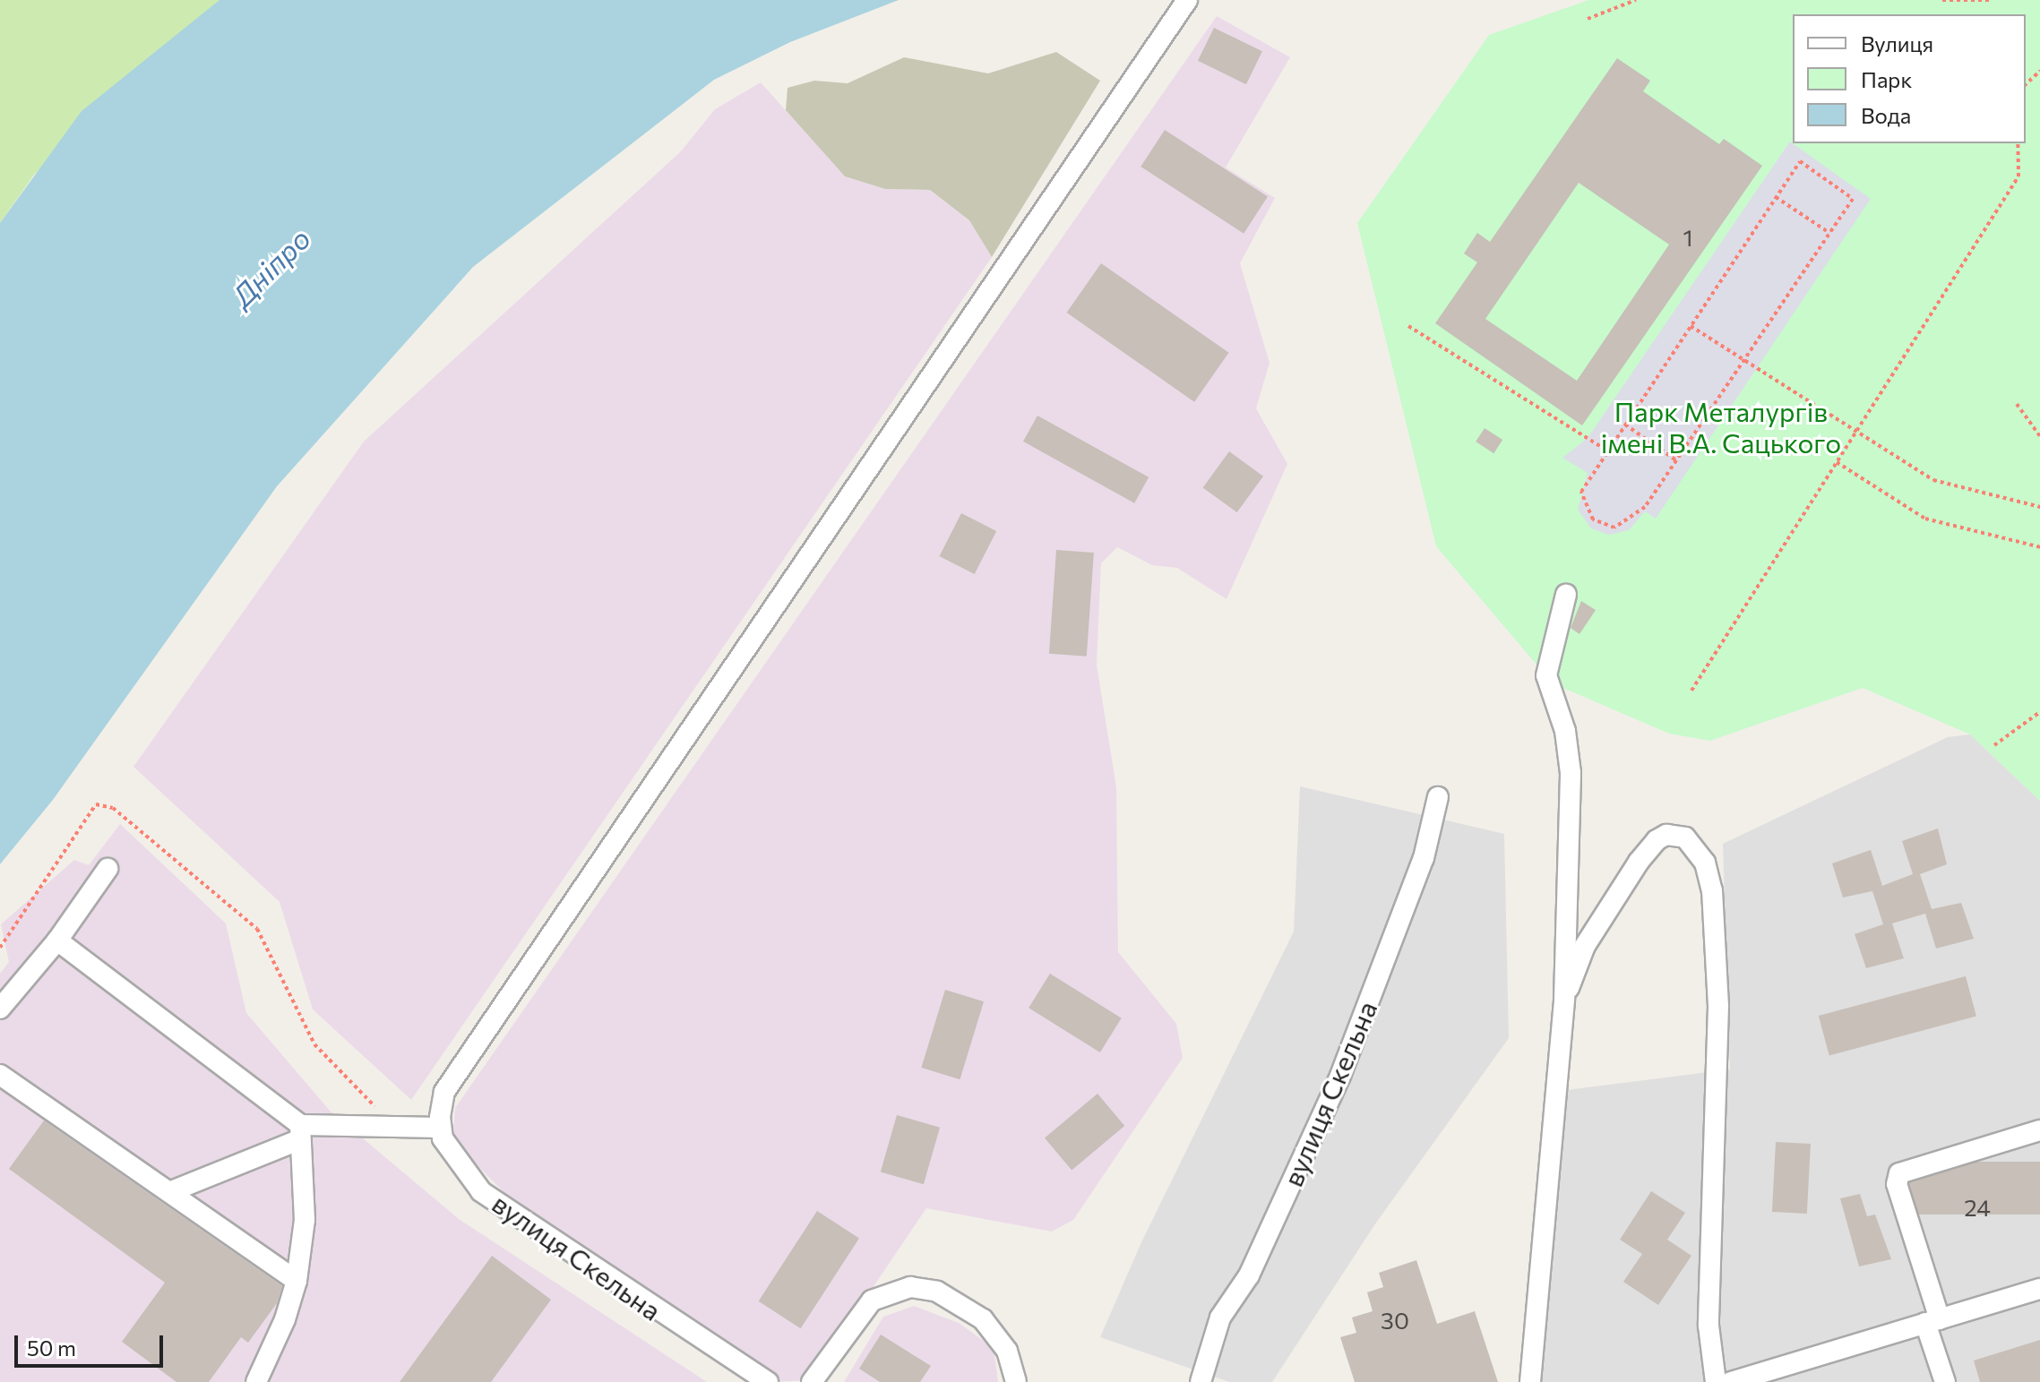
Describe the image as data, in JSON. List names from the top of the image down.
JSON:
{
  "streets": {
    "street": ["вулиця Скельна"]
  },
  "water": ["Дніпро"],
  "parks": ["Парк Металургів імені В.А. Сацького"],
  "house_numbers": ["1", "24", "30"],
  "legend": ["Вулиця", "Парк", "Вода"],
  "scale_bar": "50 m"
}
